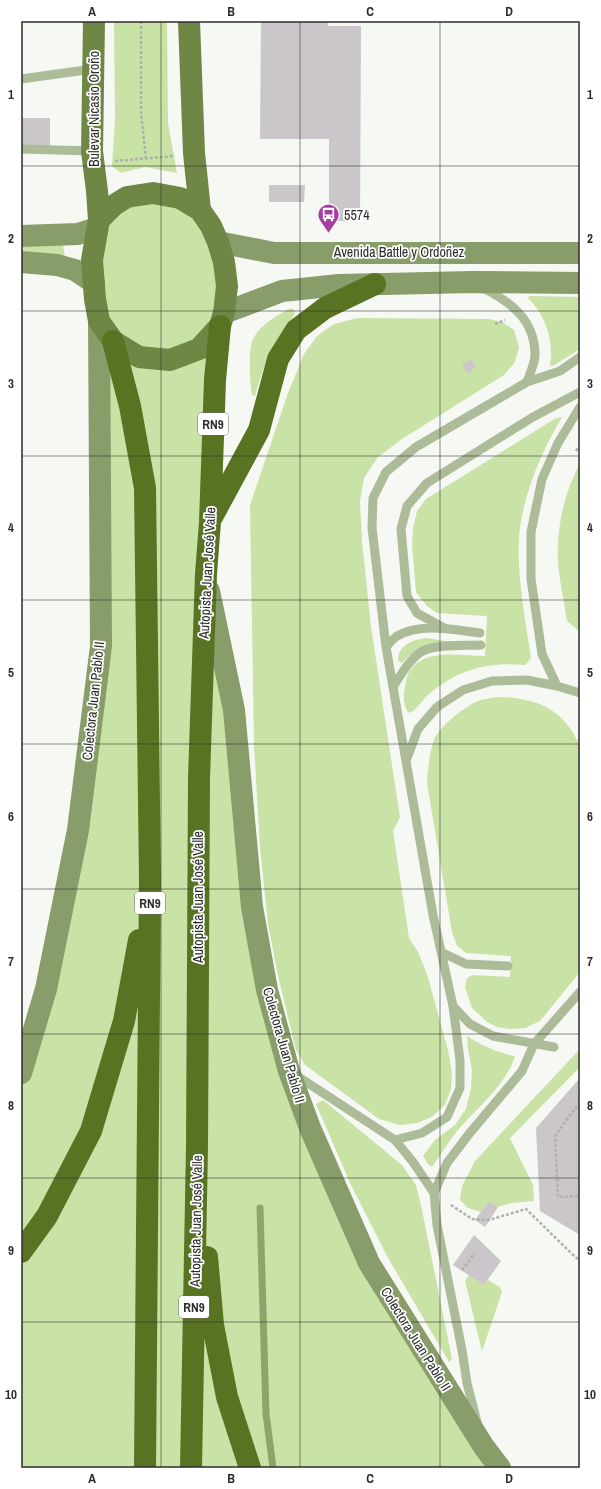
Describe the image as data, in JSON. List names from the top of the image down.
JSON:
{
  "streets": {
    "highway": ["RN9", "Autopista Juan José Valle"],
    "main road": ["Bulevar Nicasio Oroño", "Avenida Battle y Ordoñez", "Colectora Juan Pablo II"]
  },
  "crossings": [
    ["Bulevar Nicasio Oroño", "Colectora Juan Pablo II"],
    ["Autopista Juan José Valle", "Colectora Juan Pablo II"]
  ],
  "places": {
    "bus stop": ["5574"]
  },
  "grid": {
    "columns": [
      "A",
      "B",
      "C",
      "D"
    ],
    "rows": [
      "1",
      "2",
      "3",
      "4",
      "5",
      "6",
      "7",
      "8",
      "9",
      "10"
    ]
  }
}
